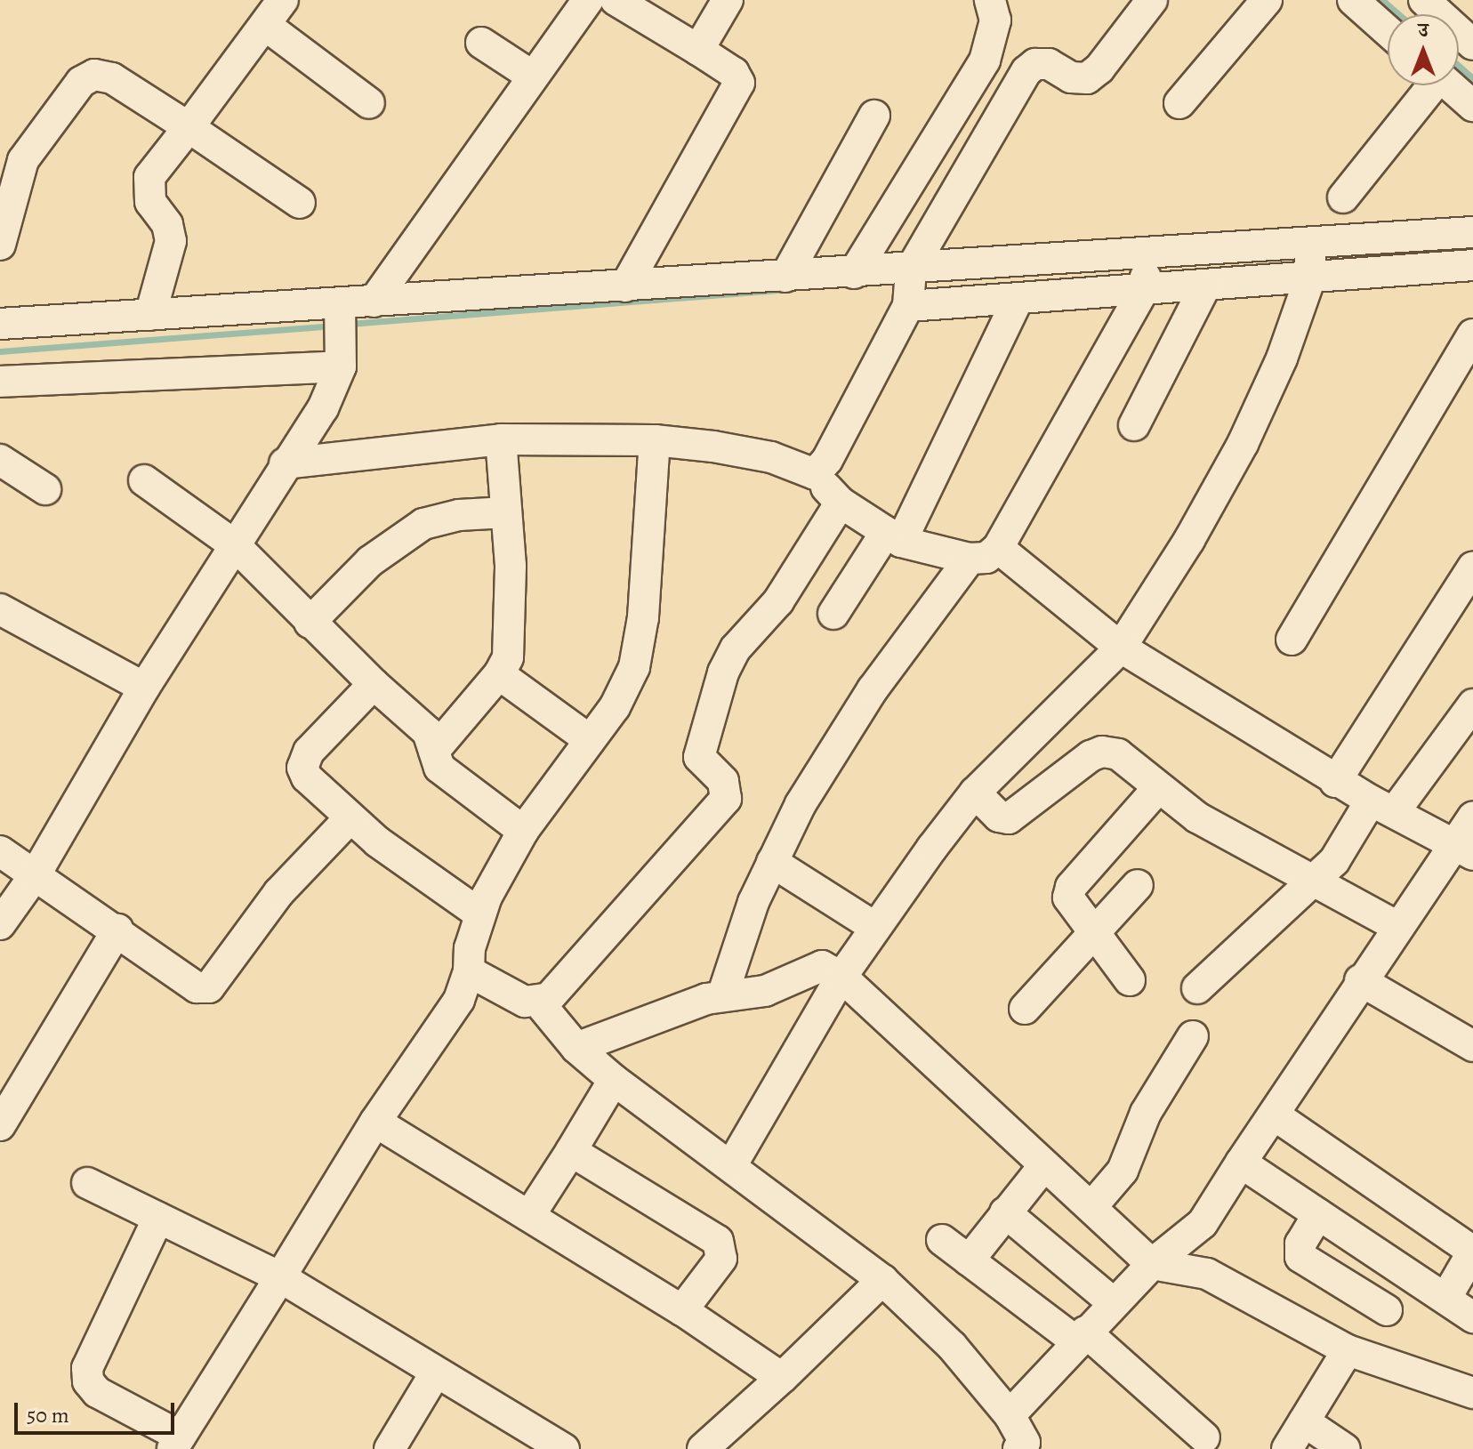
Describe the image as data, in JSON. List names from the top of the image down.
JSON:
{
  "scale_bar": "50 m",
  "north": "top"
}
